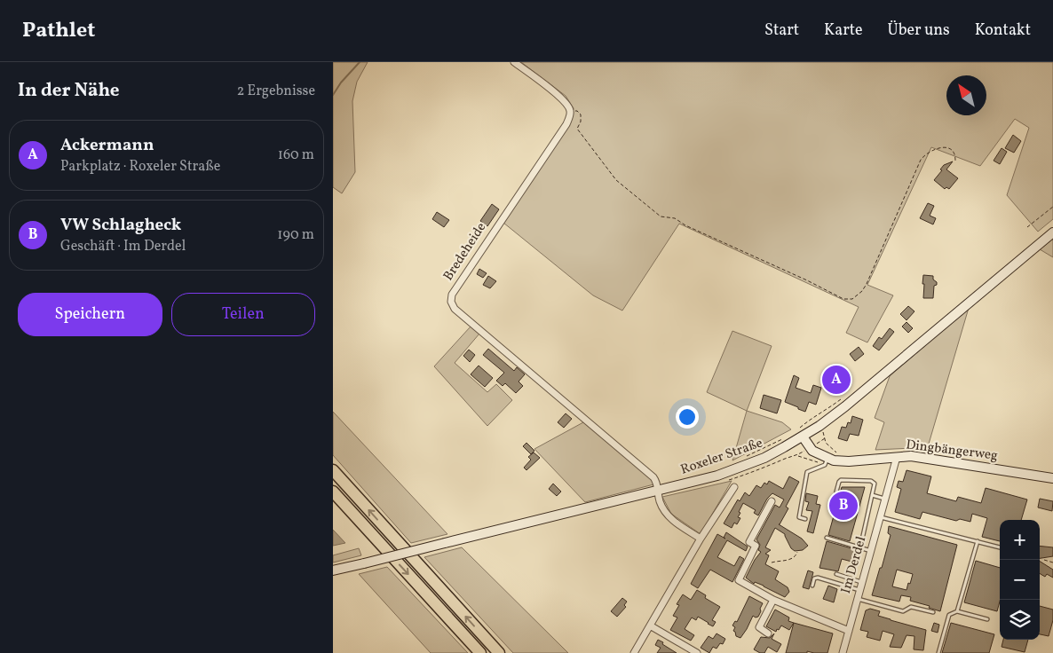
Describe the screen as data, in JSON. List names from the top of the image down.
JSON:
{
  "streets": {
    "main road": ["Dingbängerweg", "Roxeler Straße"],
    "street": ["Bredeheide", "Im Derdel"]
  },
  "crossings": [
    ["Bredeheide", "Roxeler Straße"],
    ["Dingbängerweg", "Roxeler Straße"],
    ["Dingbängerweg", "Im Derdel"]
  ],
  "north": "top left",
  "page": {
    "header": "Pathlet",
    "nav": [
      "Start",
      "Karte",
      "Über uns",
      "Kontakt"
    ],
    "heading": ["In der Nähe", "2 Ergebnisse"],
    "list": [
      {
        "mark": "A",
        "name": "Ackermann",
        "note": "Parkplatz · Roxeler Straße",
        "value": "160 m"
      },
      {
        "mark": "B",
        "name": "VW Schlagheck",
        "note": "Geschäft · Im Derdel",
        "value": "190 m"
      }
    ],
    "buttons": ["Speichern", "Teilen"],
    "pins": ["A", "B"],
    "map_buttons": ["+", "−"]
  }
}
